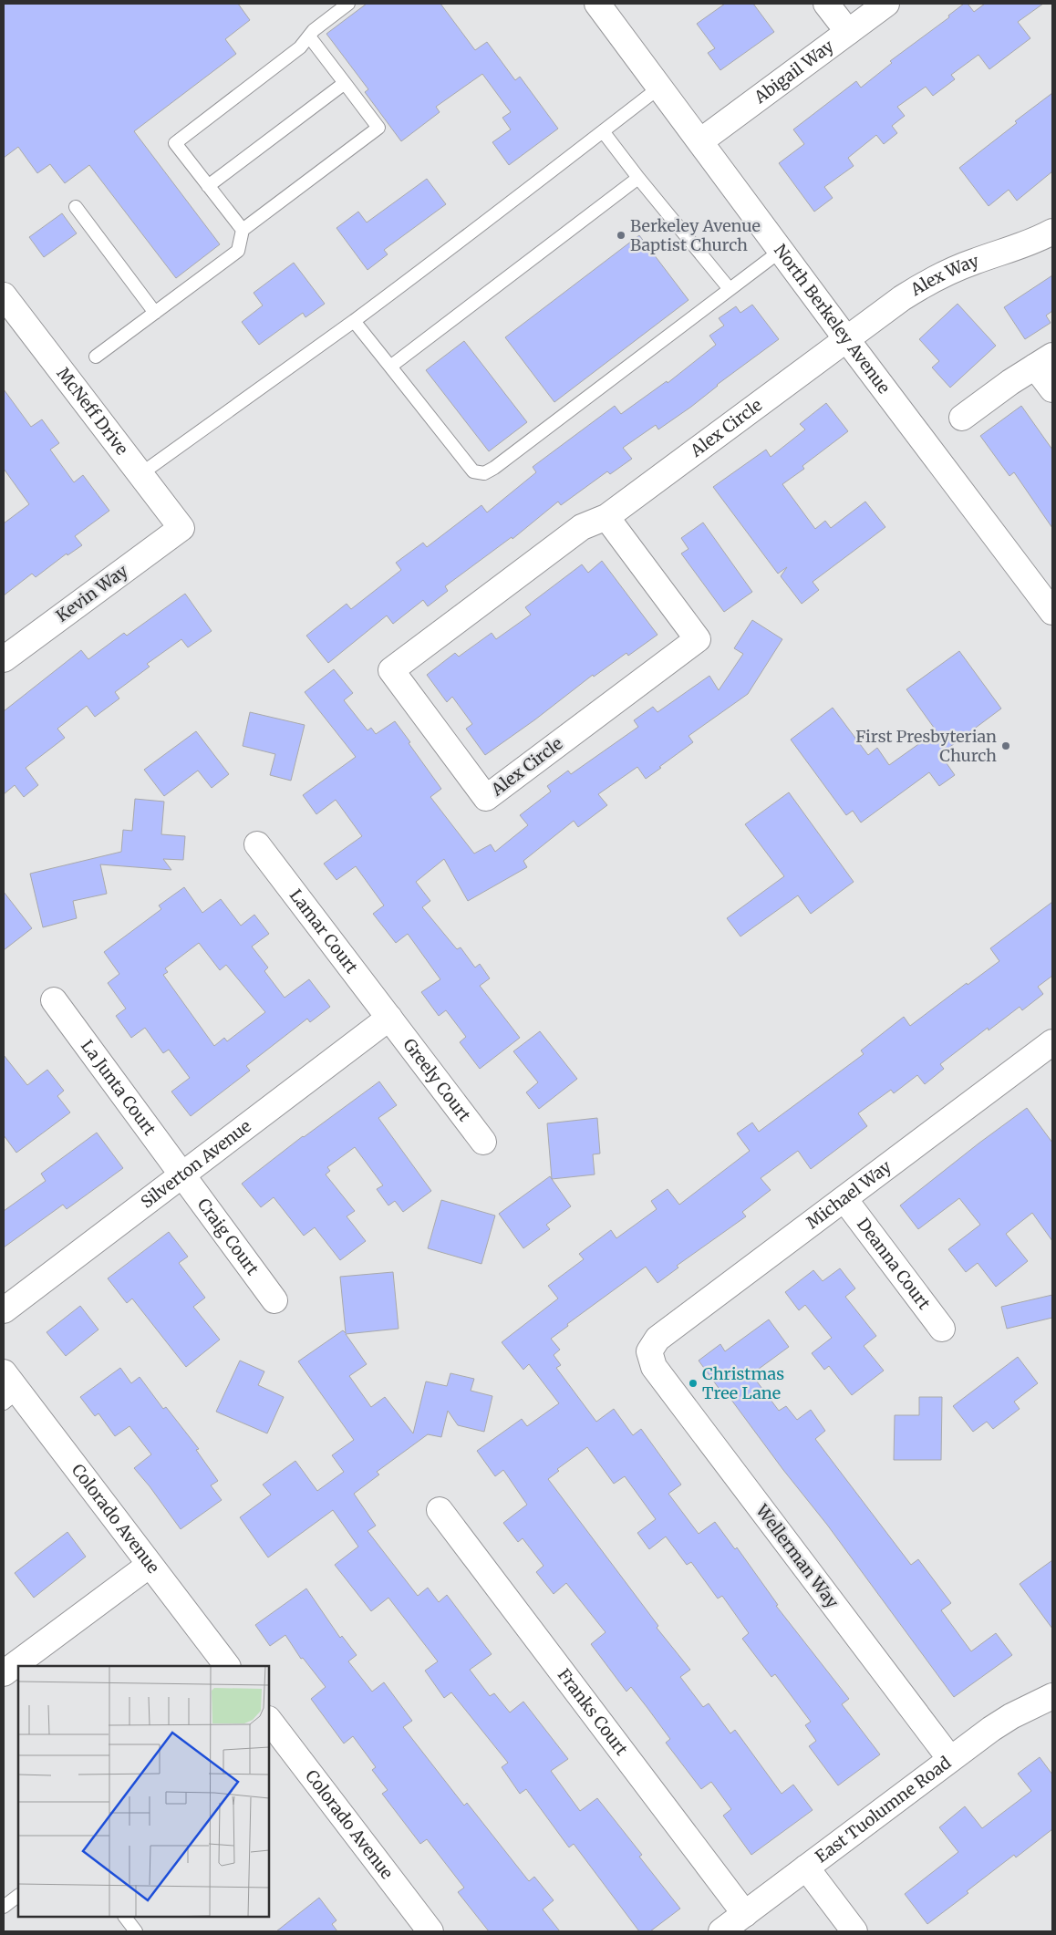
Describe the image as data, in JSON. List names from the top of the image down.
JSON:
{
  "streets": {
    "street": [
      "Abigail Way",
      "Alex Way",
      "North Berkeley Avenue",
      "McNeff Drive",
      "Alex Circle",
      "Kevin Way",
      "Lamar Court",
      "Greely Court",
      "La Junta Court",
      "Silverton Avenue",
      "Michael Way",
      "Craig Court",
      "Deanna Court",
      "Colorado Avenue",
      "Wellerman Way",
      "Franks Court",
      "East Tuolumne Road"
    ]
  },
  "crossings": [
    ["Abigail Way", "North Berkeley Avenue"],
    ["Alex Way", "North Berkeley Avenue"],
    ["Alex Way", "Alex Circle"],
    ["North Berkeley Avenue", "Alex Circle"],
    ["McNeff Drive", "Kevin Way"],
    ["Lamar Court", "Greely Court"],
    ["Lamar Court", "Silverton Avenue"],
    ["Greely Court", "Silverton Avenue"],
    ["La Junta Court", "Silverton Avenue"],
    ["La Junta Court", "Craig Court"],
    ["Silverton Avenue", "Craig Court"],
    ["Michael Way", "Deanna Court"],
    ["Michael Way", "Wellerman Way"],
    ["Wellerman Way", "East Tuolumne Road"],
    ["Franks Court", "East Tuolumne Road"]
  ],
  "places": ["Berkeley Avenue Baptist Church", "First Presbyterian Church", "Christmas Tree Lane"]
}
